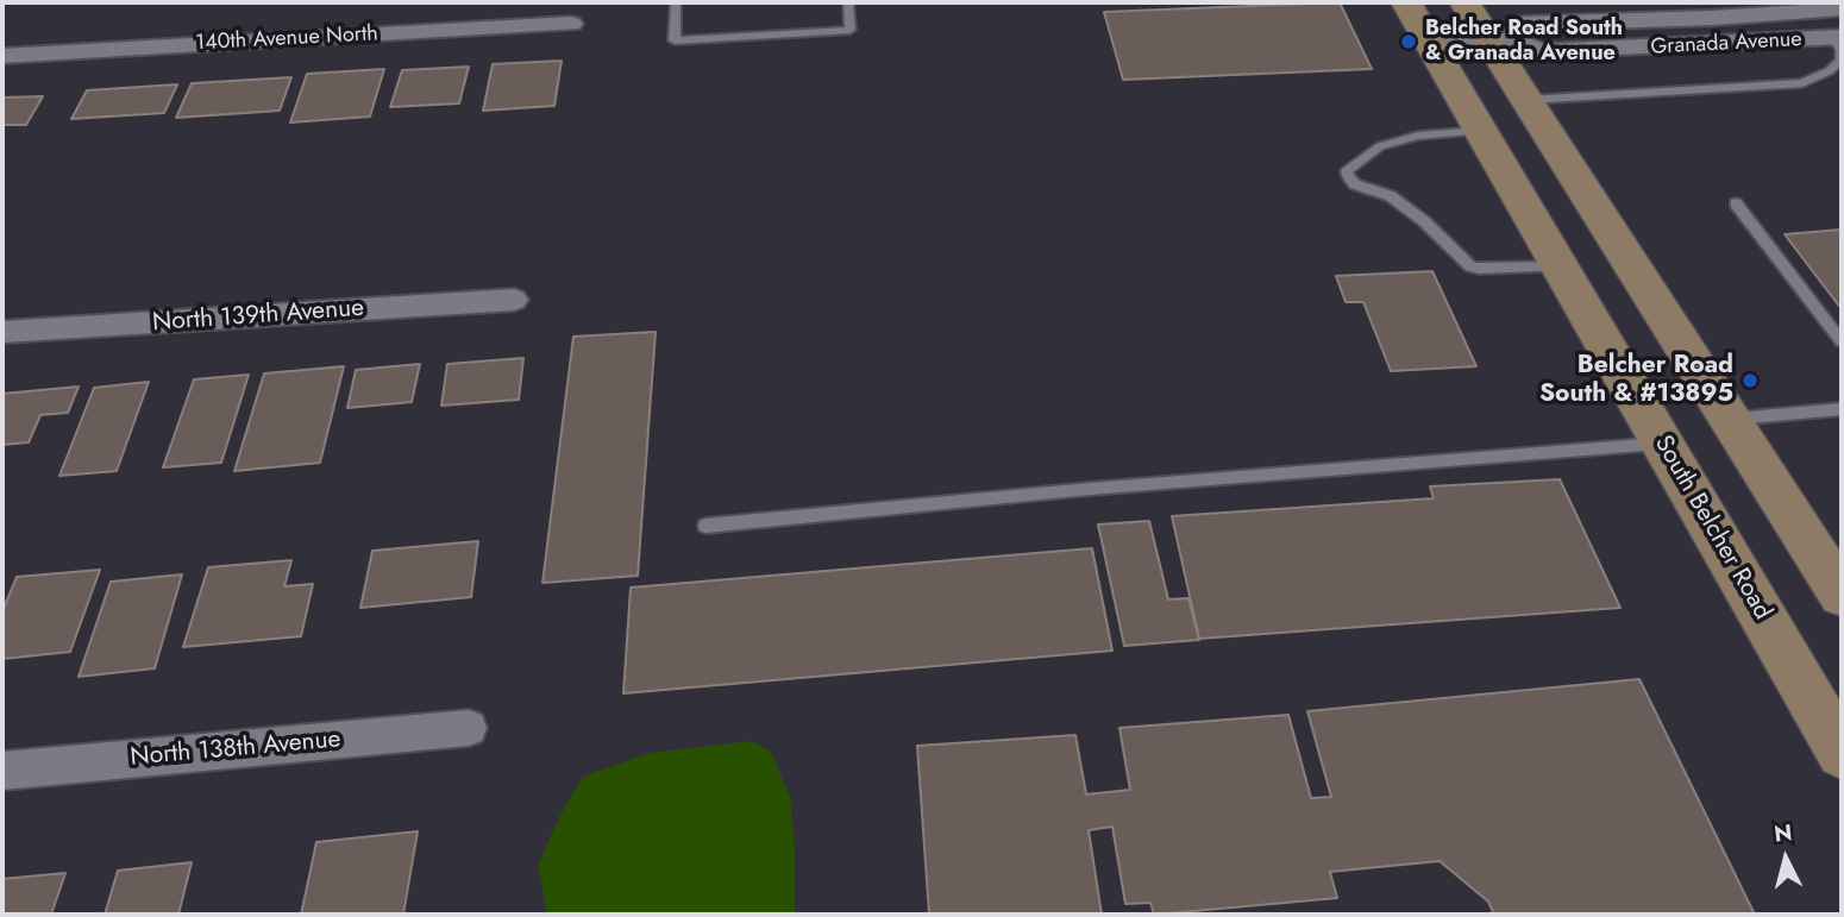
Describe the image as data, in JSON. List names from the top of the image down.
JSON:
{
  "streets": {
    "main road": ["South Belcher Road"],
    "street": [
      "140th Avenue North",
      "Granada Avenue",
      "North 139th Avenue",
      "North 138th Avenue"
    ]
  },
  "crossings": [
    ["Granada Avenue", "South Belcher Road"]
  ],
  "places": ["Belcher Road South & Granada Avenue", "Belcher Road South & #13895"],
  "north": "top"
}
